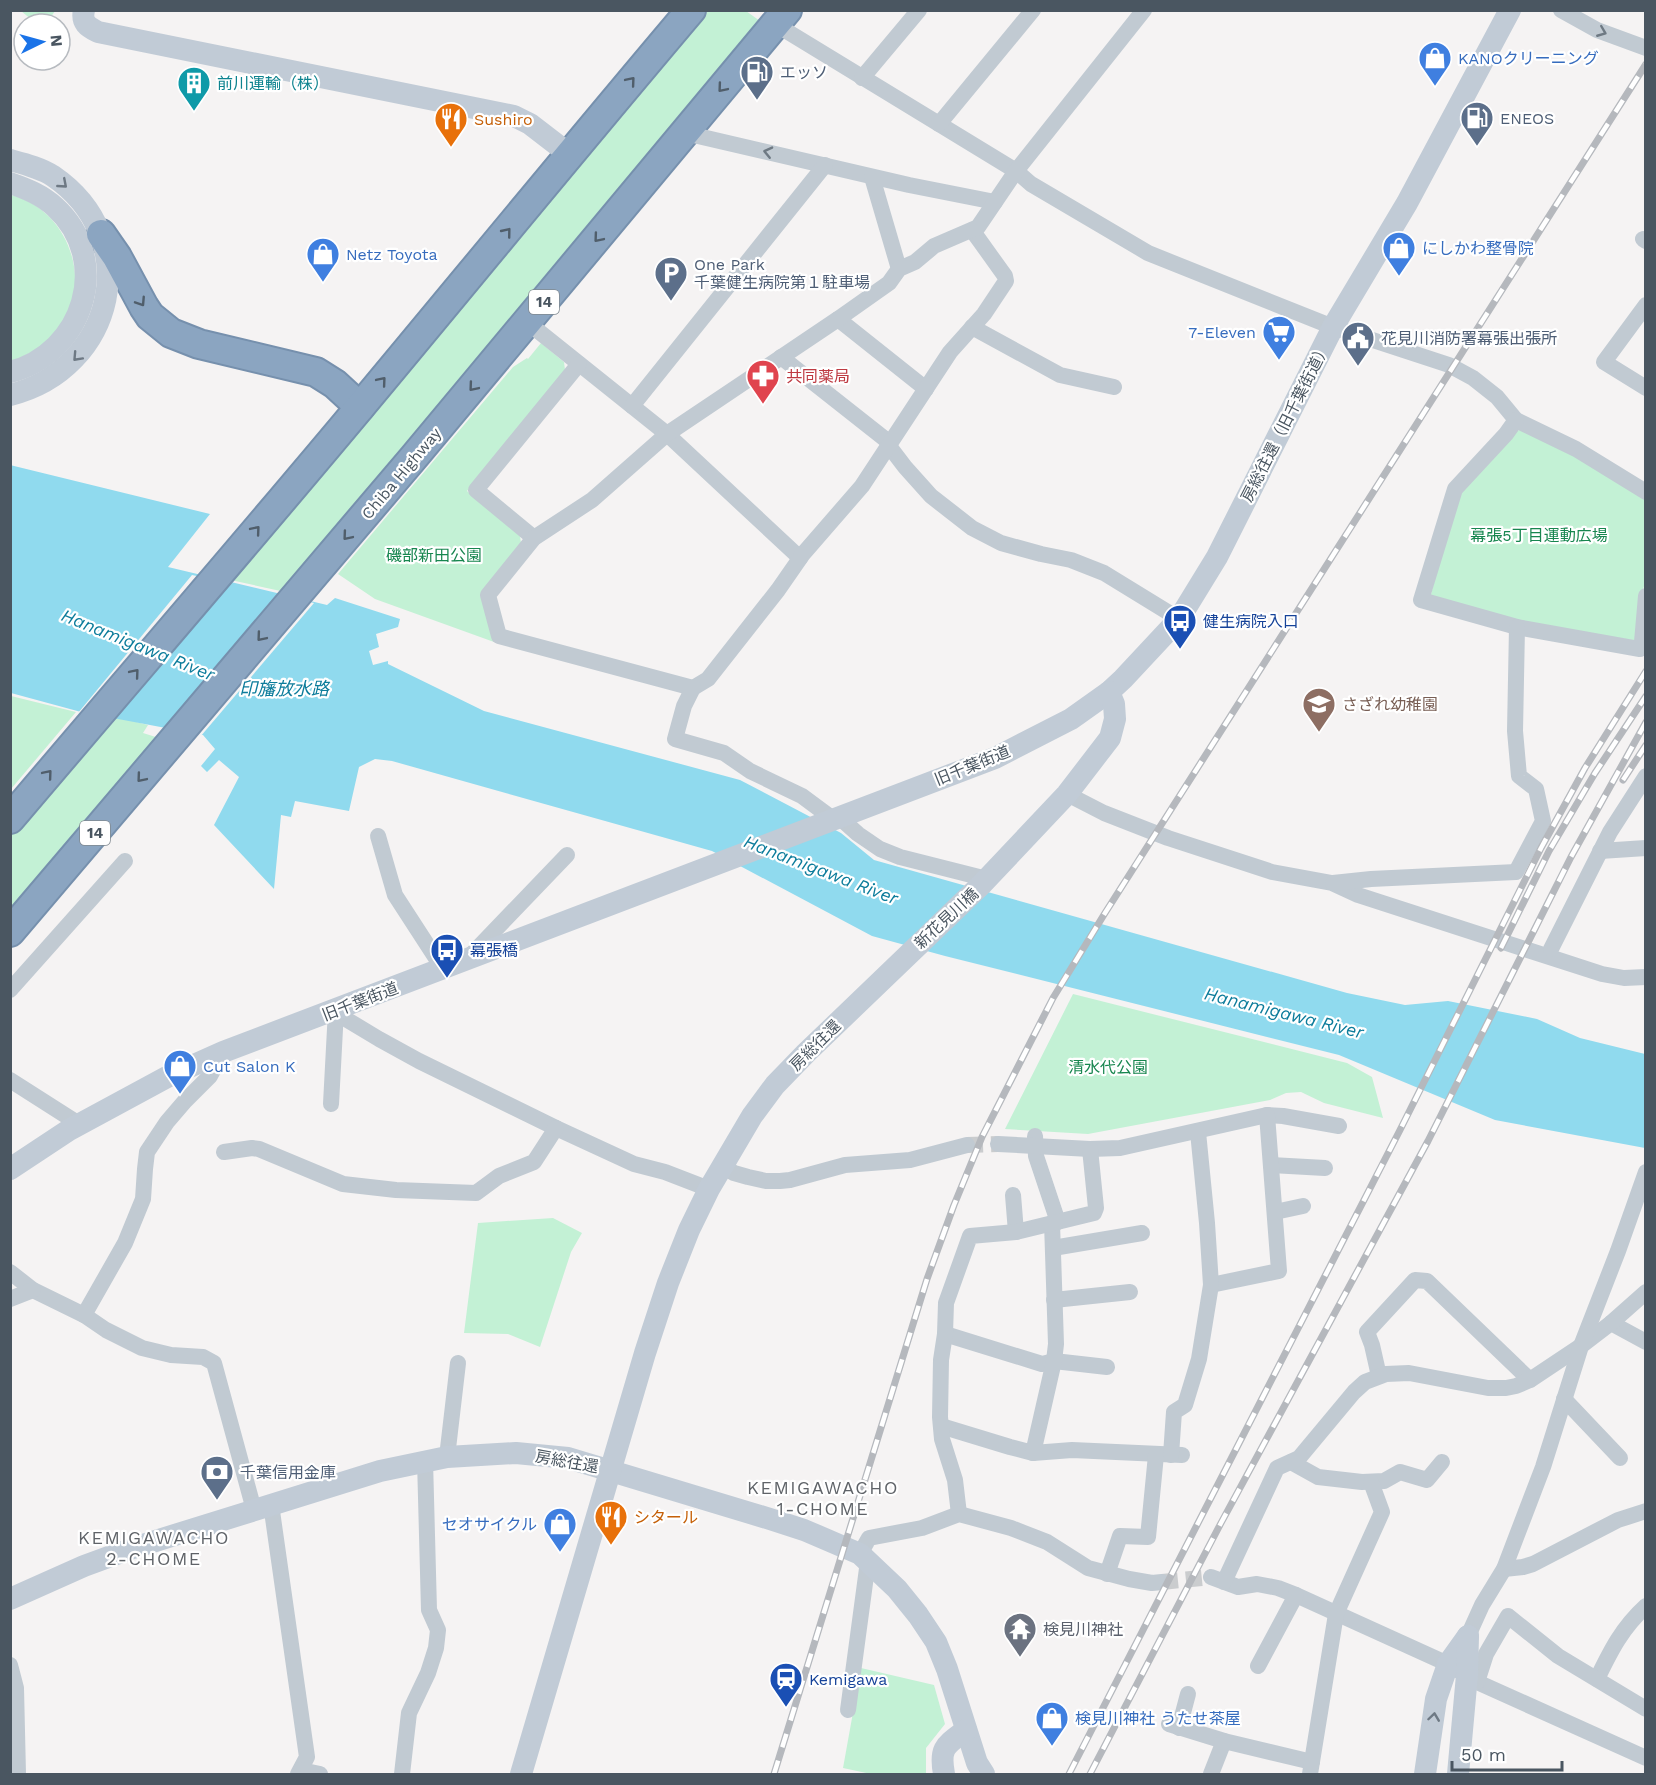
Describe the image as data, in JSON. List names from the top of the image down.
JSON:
{
  "streets": {
    "highway": ["14", "Chiba Highway"],
    "street": [
      "房総往還（旧千葉街道）",
      "旧千葉街道",
      "新花見川橋",
      "房総往還"
    ]
  },
  "crossings": [
    ["房総往還（旧千葉街道）", "旧千葉街道"],
    ["新花見川橋", "房総往還"]
  ],
  "districts": ["KEMIGAWACHO 1-CHOME", "KEMIGAWACHO 2-CHOME"],
  "water": ["Hanamigawa River", "印旛放水路"],
  "parks": ["幕張5丁目運動広場", "磯部新田公園", "清水代公園"],
  "places": {
    "shop": [
      "KANOクリーニング",
      "にしかわ整骨院",
      "Netz Toyota",
      "Cut Salon K",
      "セオサイクル",
      "検見川神社 うたせ茶屋"
    ],
    "fuel station": ["エッソ", "ENEOS"],
    "building": ["前川運輸（株）"],
    "restaurant": ["Sushiro", "シタール"],
    "parking": ["One Park 千葉健生病院第１駐車場"],
    "supermarket": ["7-Eleven"],
    "public building": ["花見川消防署幕張出張所"],
    "pharmacy": ["共同薬局"],
    "bus stop": ["健生病院入口", "幕張橋"],
    "school or university": ["さざれ幼稚園"],
    "bank": ["千葉信用金庫"],
    "temple": ["検見川神社"],
    "station": ["Kemigawa"]
  },
  "scale_bar": "50 m",
  "north": "right"
}
